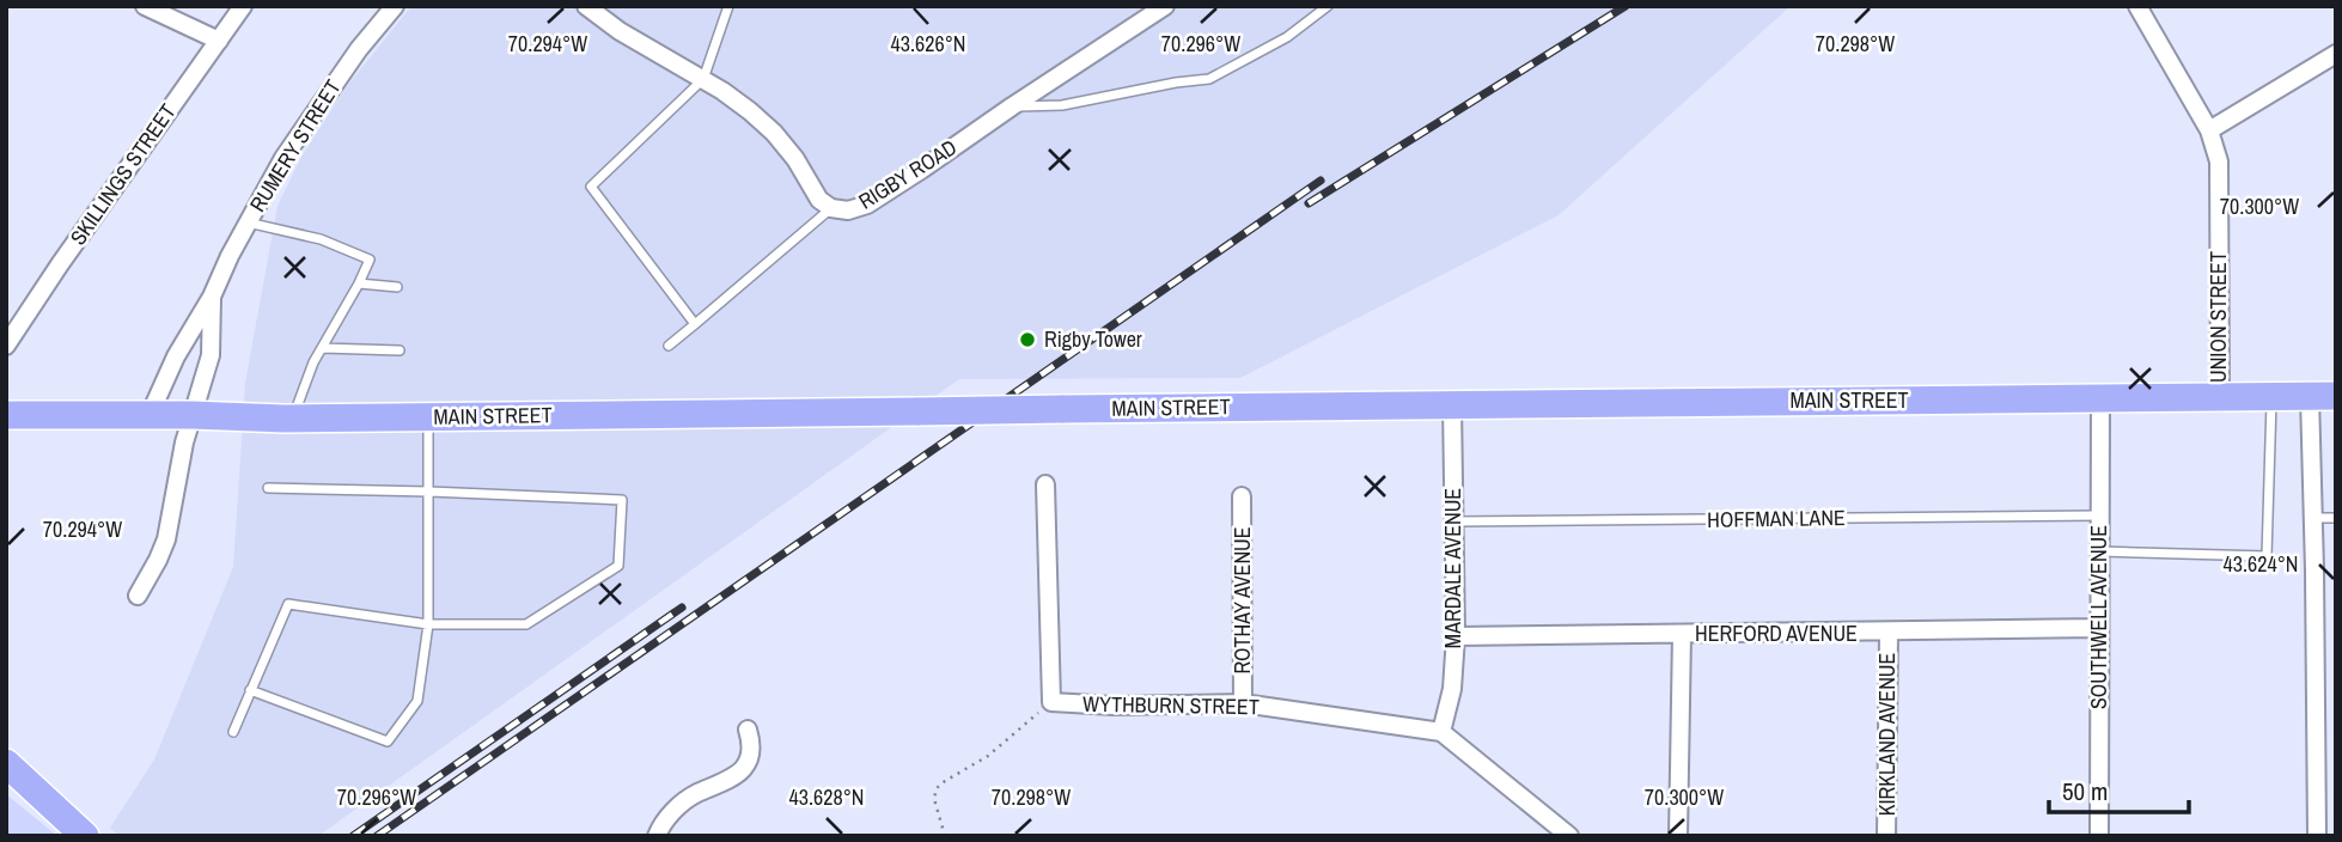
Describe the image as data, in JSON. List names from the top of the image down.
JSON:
{
  "streets": {
    "main road": ["MAIN STREET"],
    "street": [
      "RUMERY STREET",
      "SKILLINGS STREET",
      "RIGBY ROAD",
      "UNION STREET",
      "MARDALE AVENUE",
      "ROTHAY AVENUE",
      "SOUTHWELL AVENUE",
      "HERFORD AVENUE",
      "WYTHBURN STREET",
      "KIRKLAND AVENUE"
    ],
    "lane": ["HOFFMAN LANE"]
  },
  "crossings": [
    ["RUMERY STREET", "MAIN STREET"],
    ["UNION STREET", "MAIN STREET"],
    ["MAIN STREET", "MARDALE AVENUE"],
    ["MAIN STREET", "SOUTHWELL AVENUE"],
    ["HOFFMAN LANE", "MARDALE AVENUE"],
    ["HOFFMAN LANE", "SOUTHWELL AVENUE"],
    ["MARDALE AVENUE", "HERFORD AVENUE"],
    ["MARDALE AVENUE", "WYTHBURN STREET"],
    ["ROTHAY AVENUE", "WYTHBURN STREET"],
    ["SOUTHWELL AVENUE", "HERFORD AVENUE"],
    ["HERFORD AVENUE", "KIRKLAND AVENUE"]
  ],
  "places": ["Rigby Tower"],
  "scale_bar": "50 m",
  "coordinates": [
    "70.294°W",
    "70.296°W",
    "70.298°W",
    "43.626°N",
    "70.300°W",
    "43.624°N",
    "43.628°N"
  ]
}
